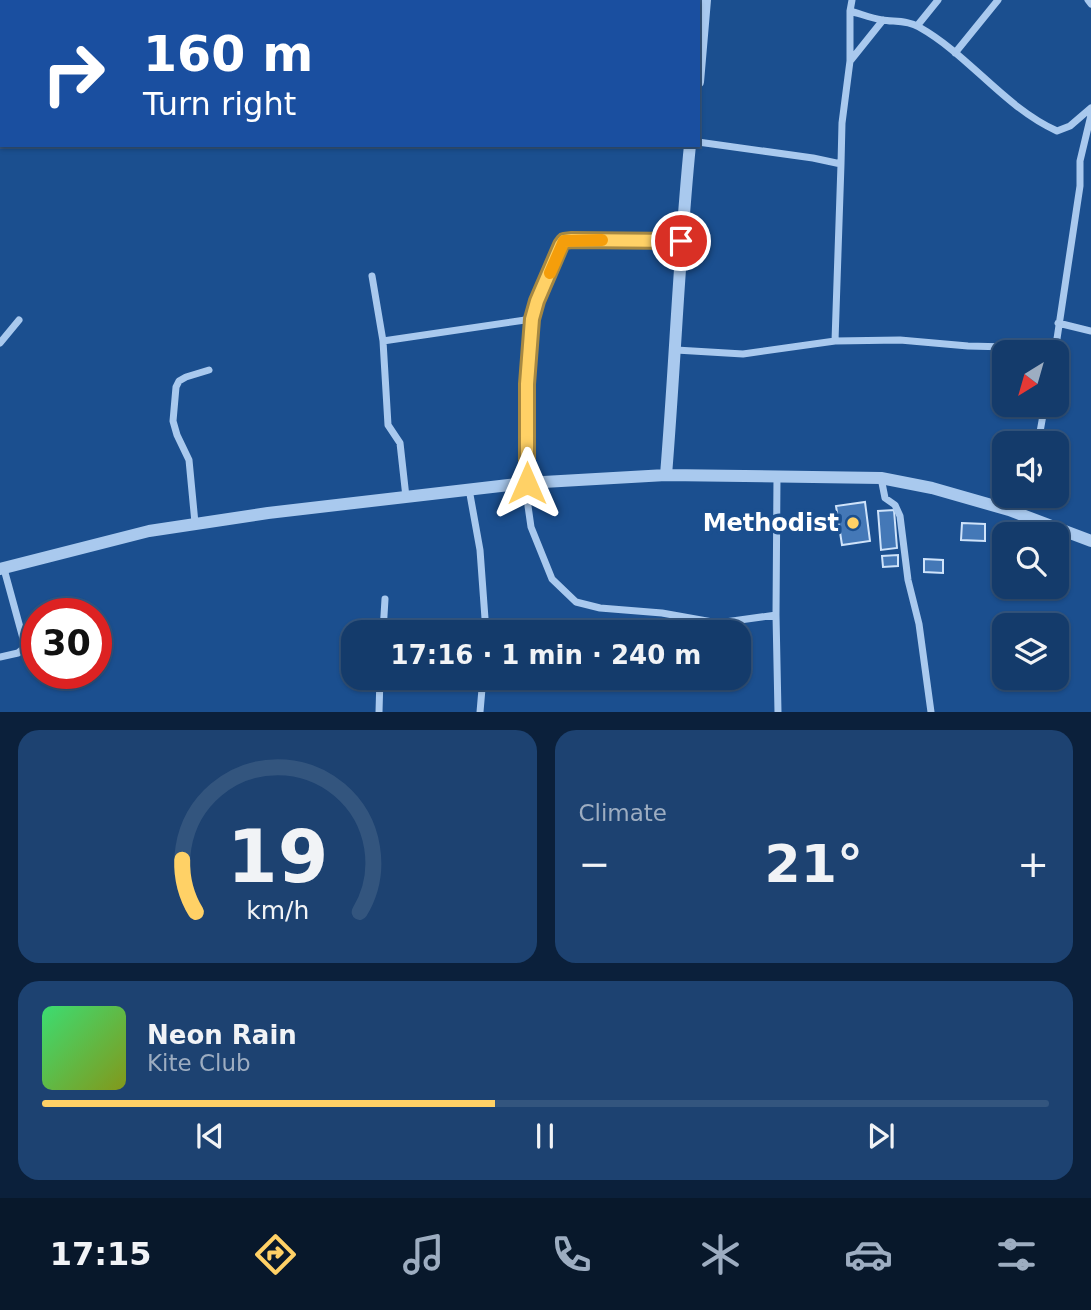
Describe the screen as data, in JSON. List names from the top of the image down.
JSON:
{
  "places": ["Methodist"],
  "north": "bottom left",
  "page": {
    "turn": ["160 m", "Turn right"],
    "limit": "30",
    "trip": "17:16 · 1 min · 240 m",
    "tile": "Climate",
    "heat": ["−", "21°", "+"],
    "song": ["Neon Rain", "Kite Club"],
    "tabs": "17:15",
    "gauge": ["19", "km/h"]
  }
}
